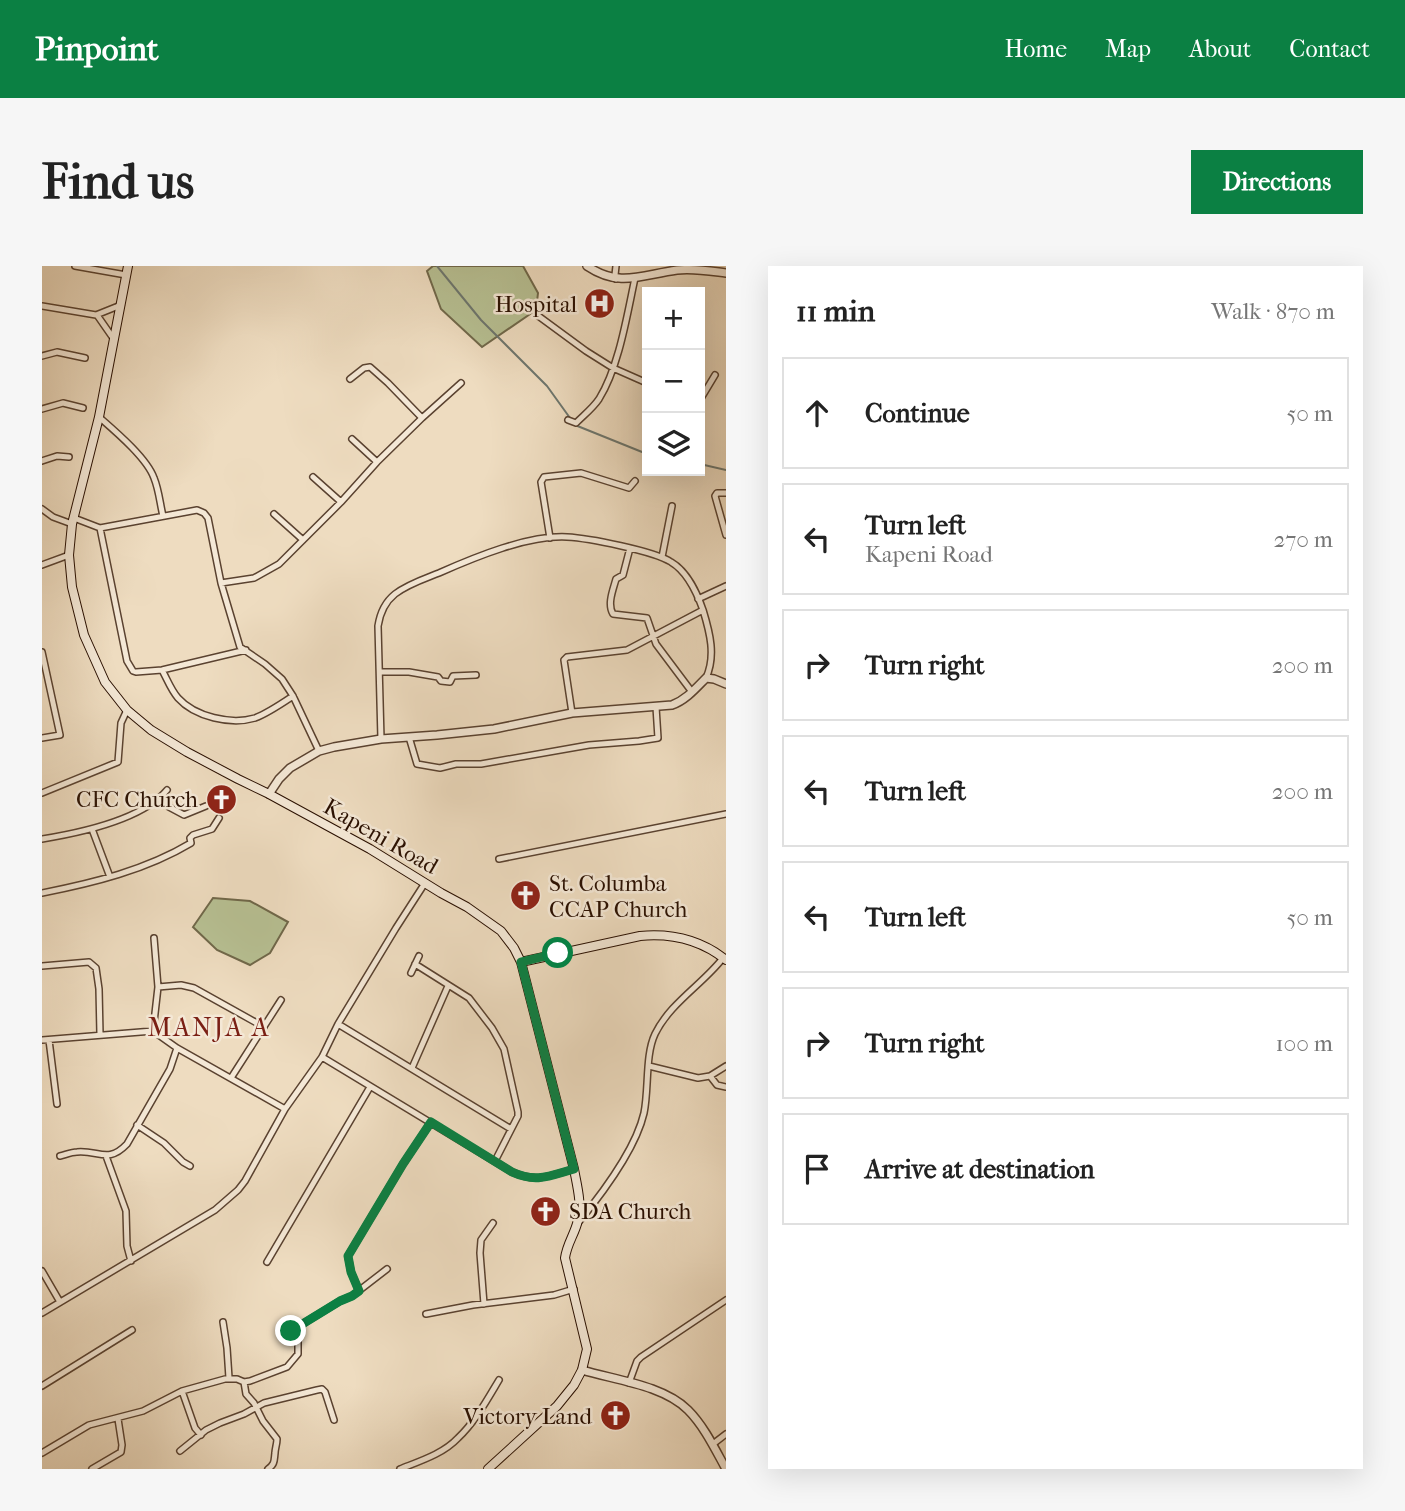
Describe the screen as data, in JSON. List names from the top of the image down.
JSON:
{
  "streets": {
    "main road": ["Kapeni Road"]
  },
  "districts": ["MANJA A"],
  "places": {
    "hospital": ["Hospital"],
    "church": [
      "CFC Church",
      "St. Columba CCAP Church",
      "SDA Church",
      "Victory Land"
    ]
  },
  "page": {
    "header": "Pinpoint",
    "nav": [
      "Home",
      "Map",
      "About",
      "Contact"
    ],
    "buttons": "Directions",
    "title": "Find us",
    "heading": ["11 min", "Walk · 870 m"],
    "map_buttons": ["+", "−"],
    "list": [
      ["Continue", "50 m"],
      ["Turn left", "Kapeni Road", "270 m"],
      ["Turn right", "200 m"],
      ["Turn left", "200 m"],
      ["Turn left", "50 m"],
      ["Turn right", "100 m"],
      "Arrive at destination"
    ]
  }
}
